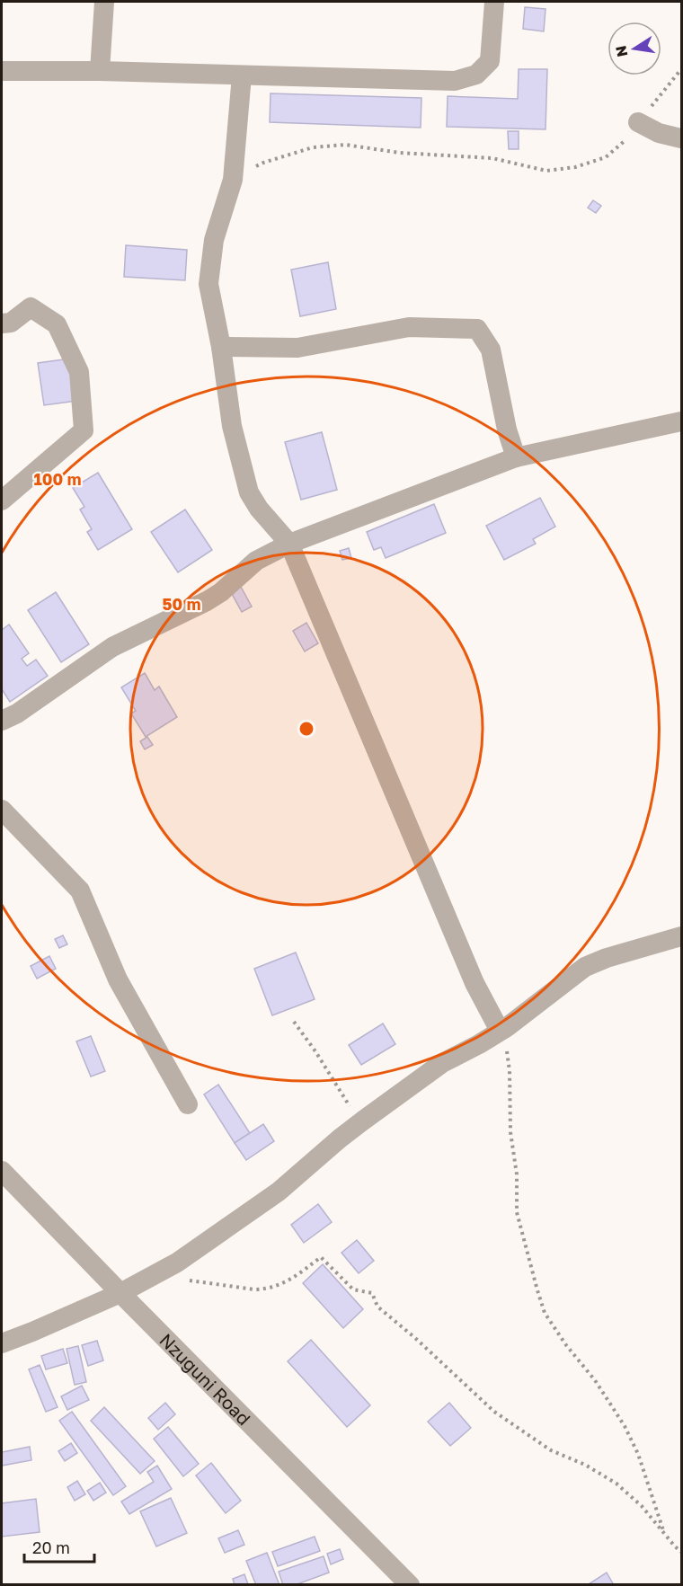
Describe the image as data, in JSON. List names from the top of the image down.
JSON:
{
  "streets": {
    "street": ["Nzuguni Road"]
  },
  "scale_bar": "20 m",
  "north": "left",
  "rings": ["100 m", "50 m"]
}
